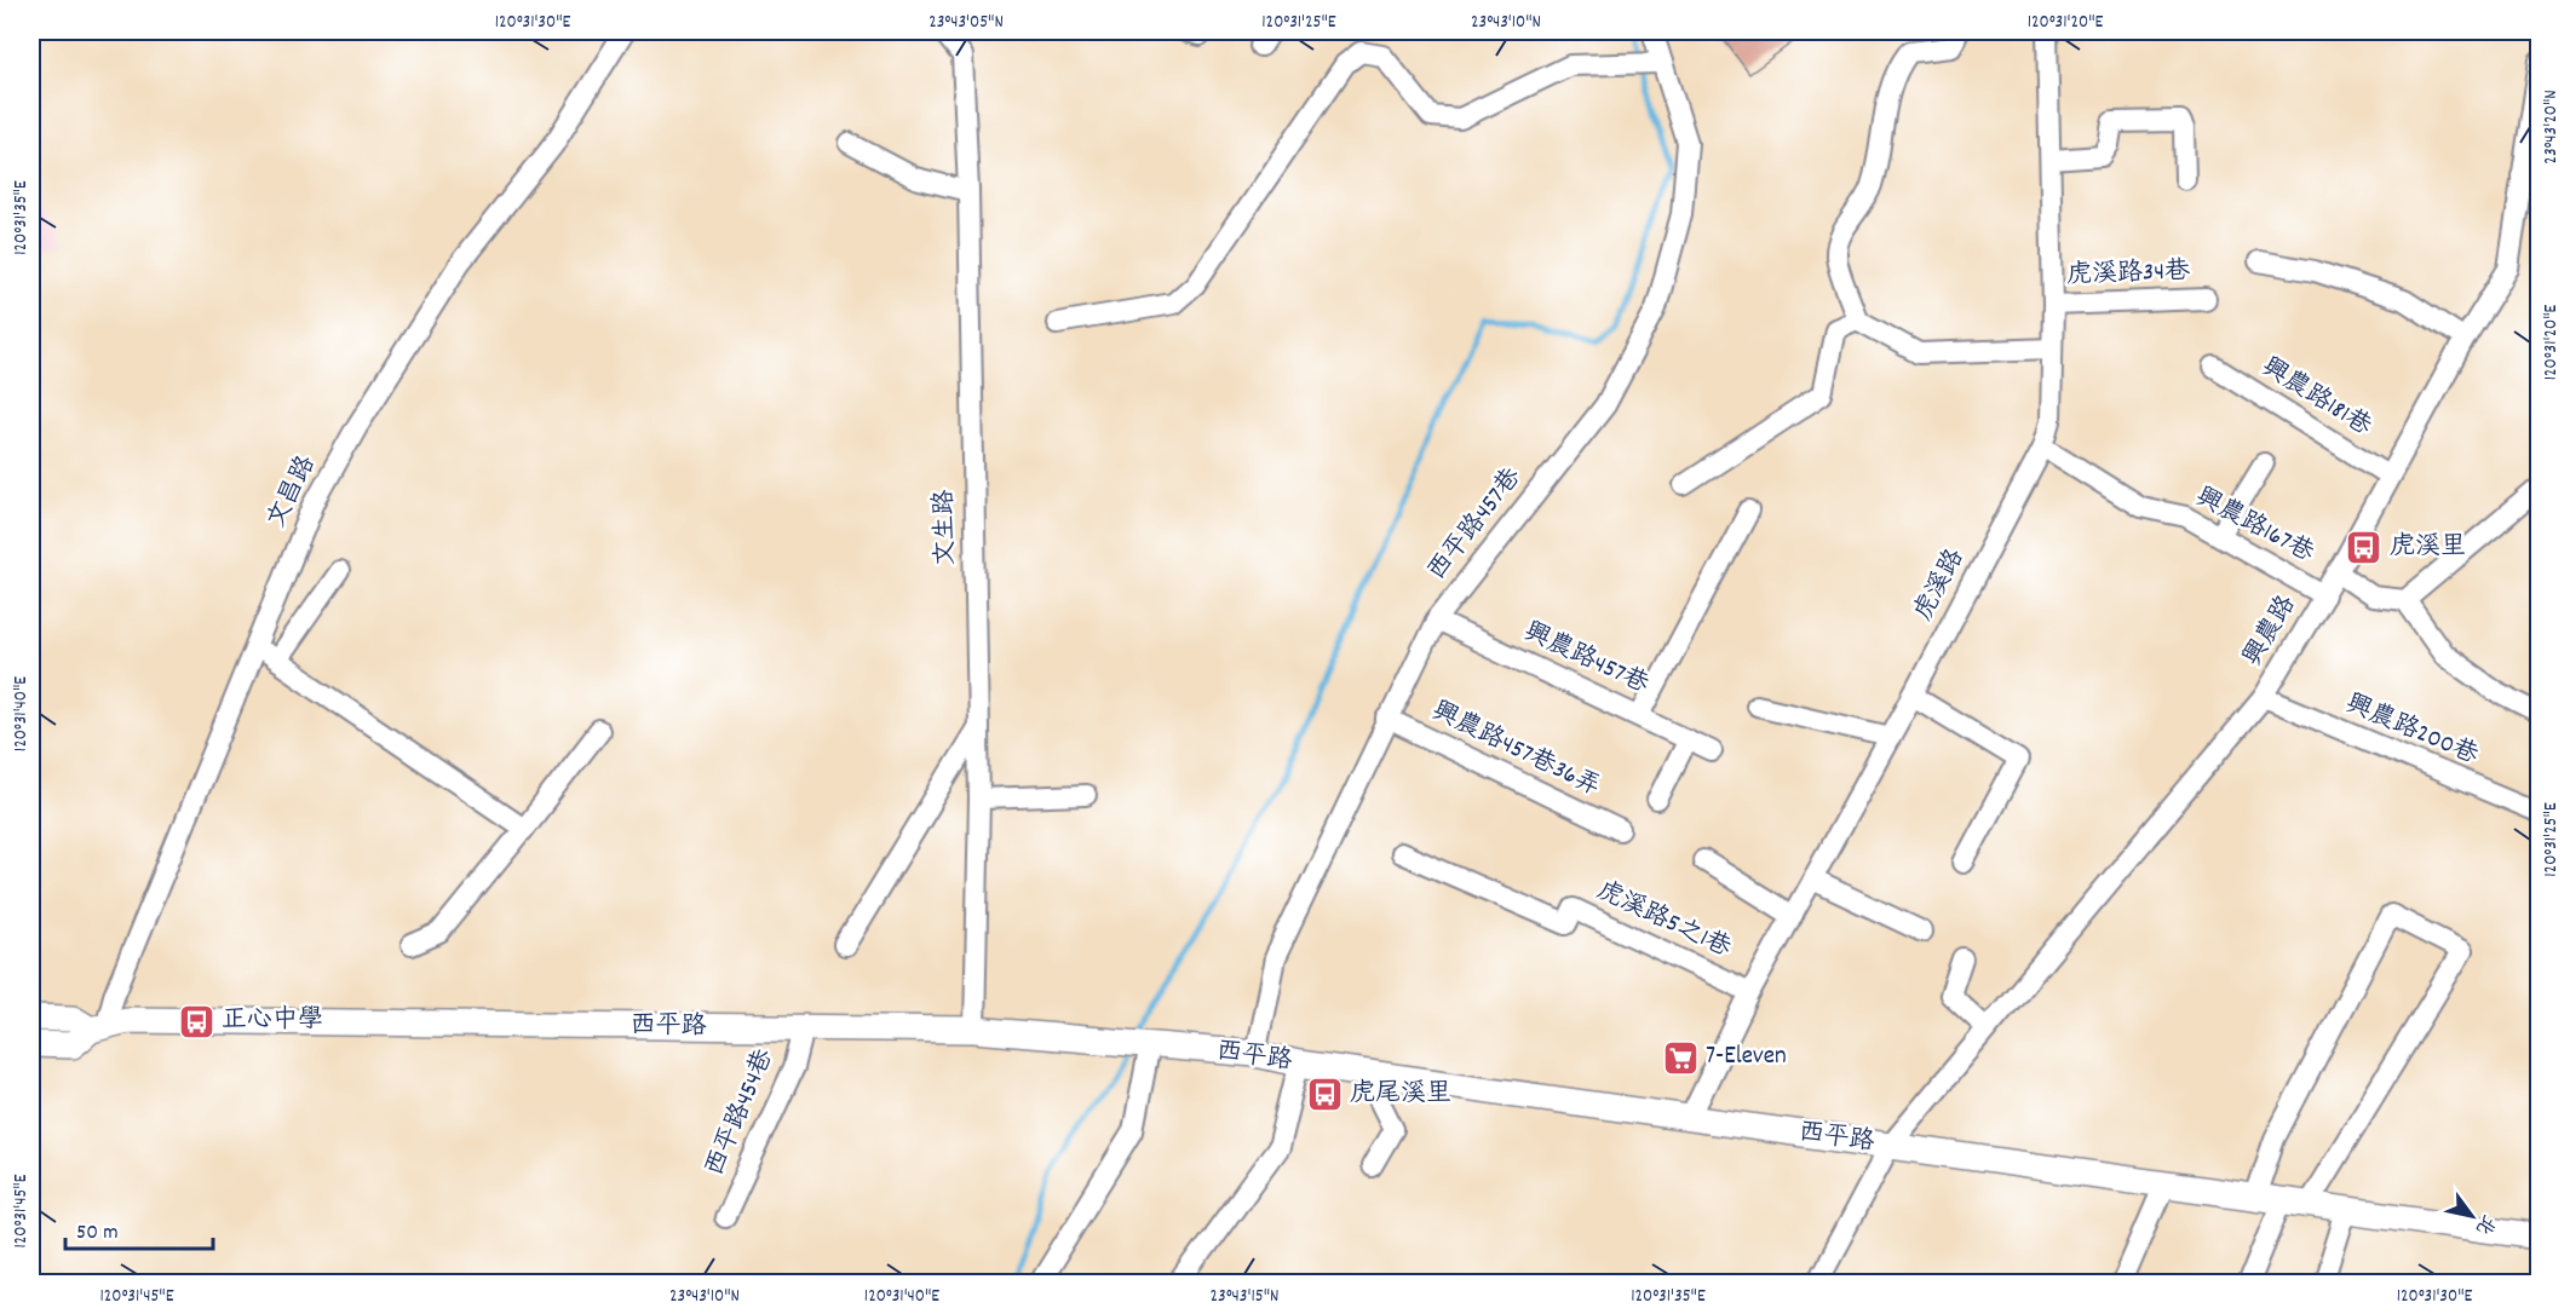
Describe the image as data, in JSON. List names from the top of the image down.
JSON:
{
  "streets": {
    "main road": ["西平路"],
    "street": [
      "虎溪路34巷",
      "興農路181巷",
      "文昌路",
      "西平路457巷",
      "興農路167巷",
      "文生路",
      "虎溪路",
      "興農路",
      "興農路457巷",
      "興農路200巷",
      "興農路457巷36弄",
      "虎溪路5之1巷",
      "西平路454巷"
    ]
  },
  "crossings": [
    ["虎溪路34巷", "虎溪路"],
    ["興農路181巷", "興農路"],
    ["文昌路", "西平路"],
    ["西平路457巷", "興農路457巷"],
    ["西平路457巷", "興農路457巷36弄"],
    ["西平路457巷", "西平路"],
    ["興農路167巷", "虎溪路"],
    ["興農路167巷", "興農路"],
    ["文生路", "西平路"],
    ["虎溪路", "虎溪路5之1巷"],
    ["虎溪路", "西平路"],
    ["興農路", "興農路200巷"],
    ["興農路", "西平路"],
    ["西平路", "西平路454巷"]
  ],
  "places": {
    "bus stop": ["虎溪里", "正心中學", "虎尾溪里"],
    "supermarket": ["7-Eleven"]
  },
  "scale_bar": "50 m",
  "north": "bottom right",
  "coordinates": [
    "120°31'30\"E",
    "23°43'05\"N",
    "120°31'25\"E",
    "23°43'10\"N",
    "120°31'20\"E",
    "23°43'20\"N",
    "120°31'35\"E",
    "120°31'40\"E",
    "120°31'45\"E",
    "23°43'15\"N"
  ]
}
